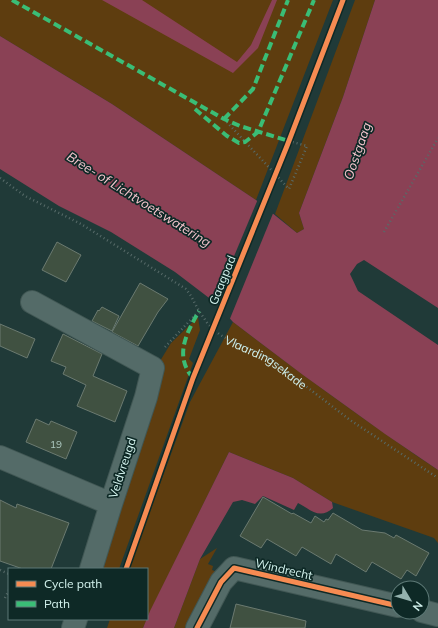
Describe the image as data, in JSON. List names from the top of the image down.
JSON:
{
  "streets": {
    "street": ["Veldvreugd", "Windrecht"],
    "path": ["Vlaardingsekade"],
    "cycle path": ["Gaagpad"]
  },
  "water": ["Oostgaag", "Bree- of Lichtvoetswatering"],
  "house_numbers": ["19"],
  "legend": ["Cycle path", "Path"],
  "north": "bottom right"
}
